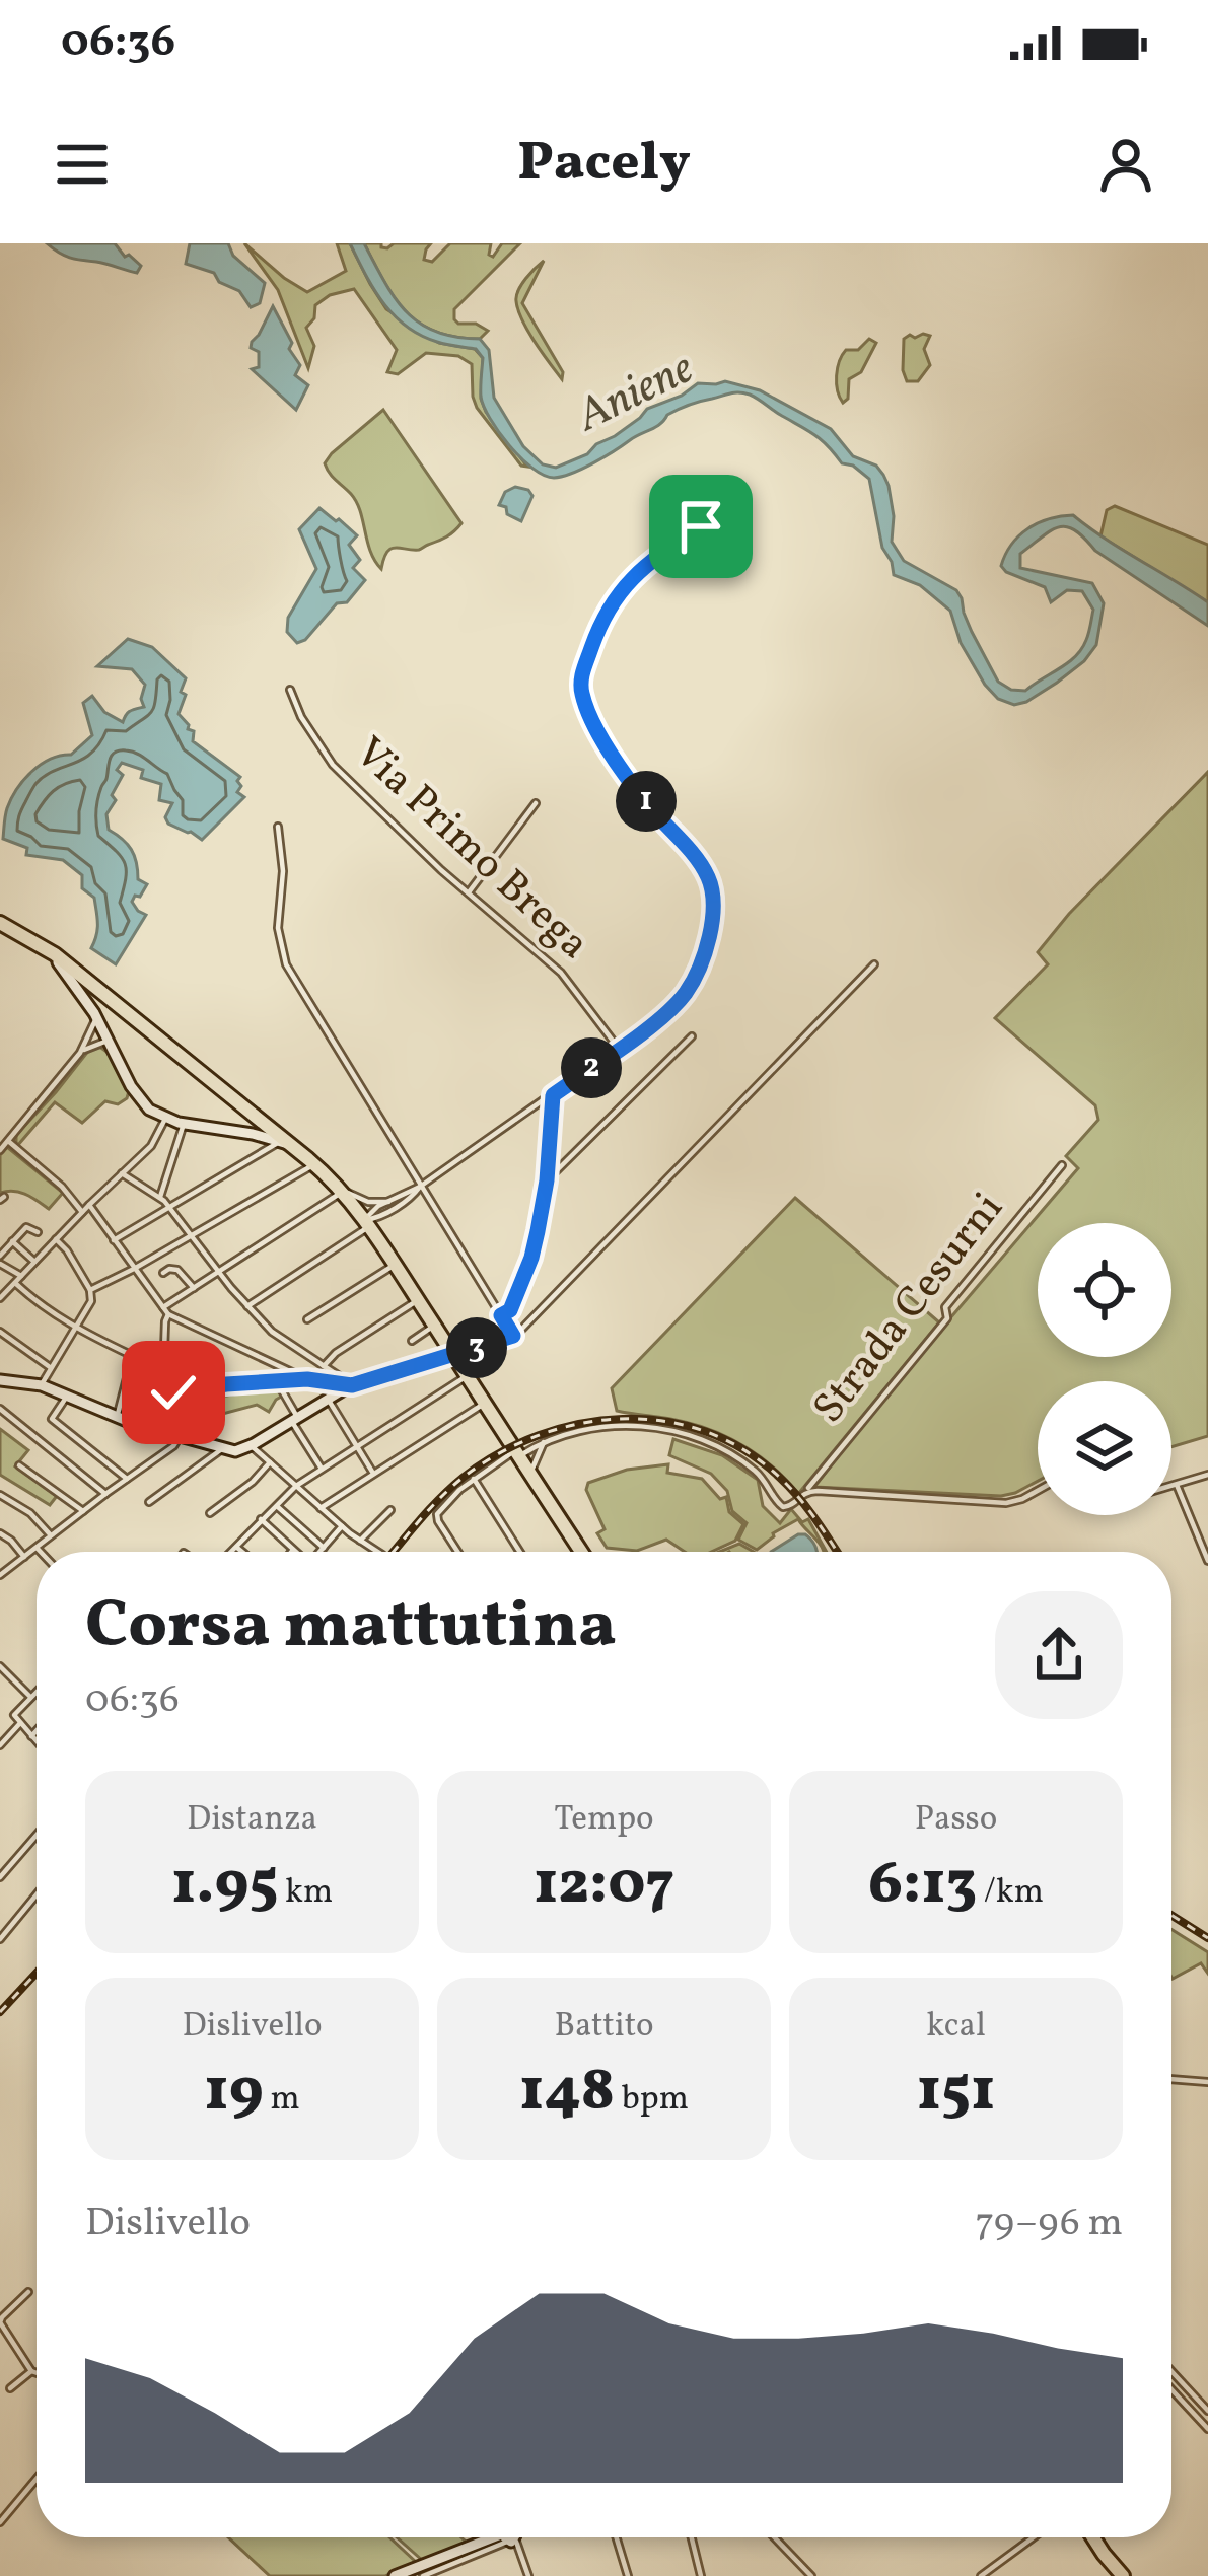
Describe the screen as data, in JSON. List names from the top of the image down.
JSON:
{
  "streets": {
    "street": ["Via Primo Brega", "Strada Cesurni"]
  },
  "water": ["Aniene"],
  "page": {
    "status": "06:36",
    "header": "Pacely",
    "pins": ["1", "2", "3"],
    "heading": ["Corsa mattutina", "06:36"],
    "stats": [
      ["Distanza", "1.95 km"],
      ["Tempo", "12:07"],
      ["Passo", "6:13 /km"],
      ["Dislivello", "19 m"],
      ["Battito", "148 bpm"],
      ["kcal", "151"]
    ],
    "chart": ["Dislivello", "79–96 m"]
  }
}
